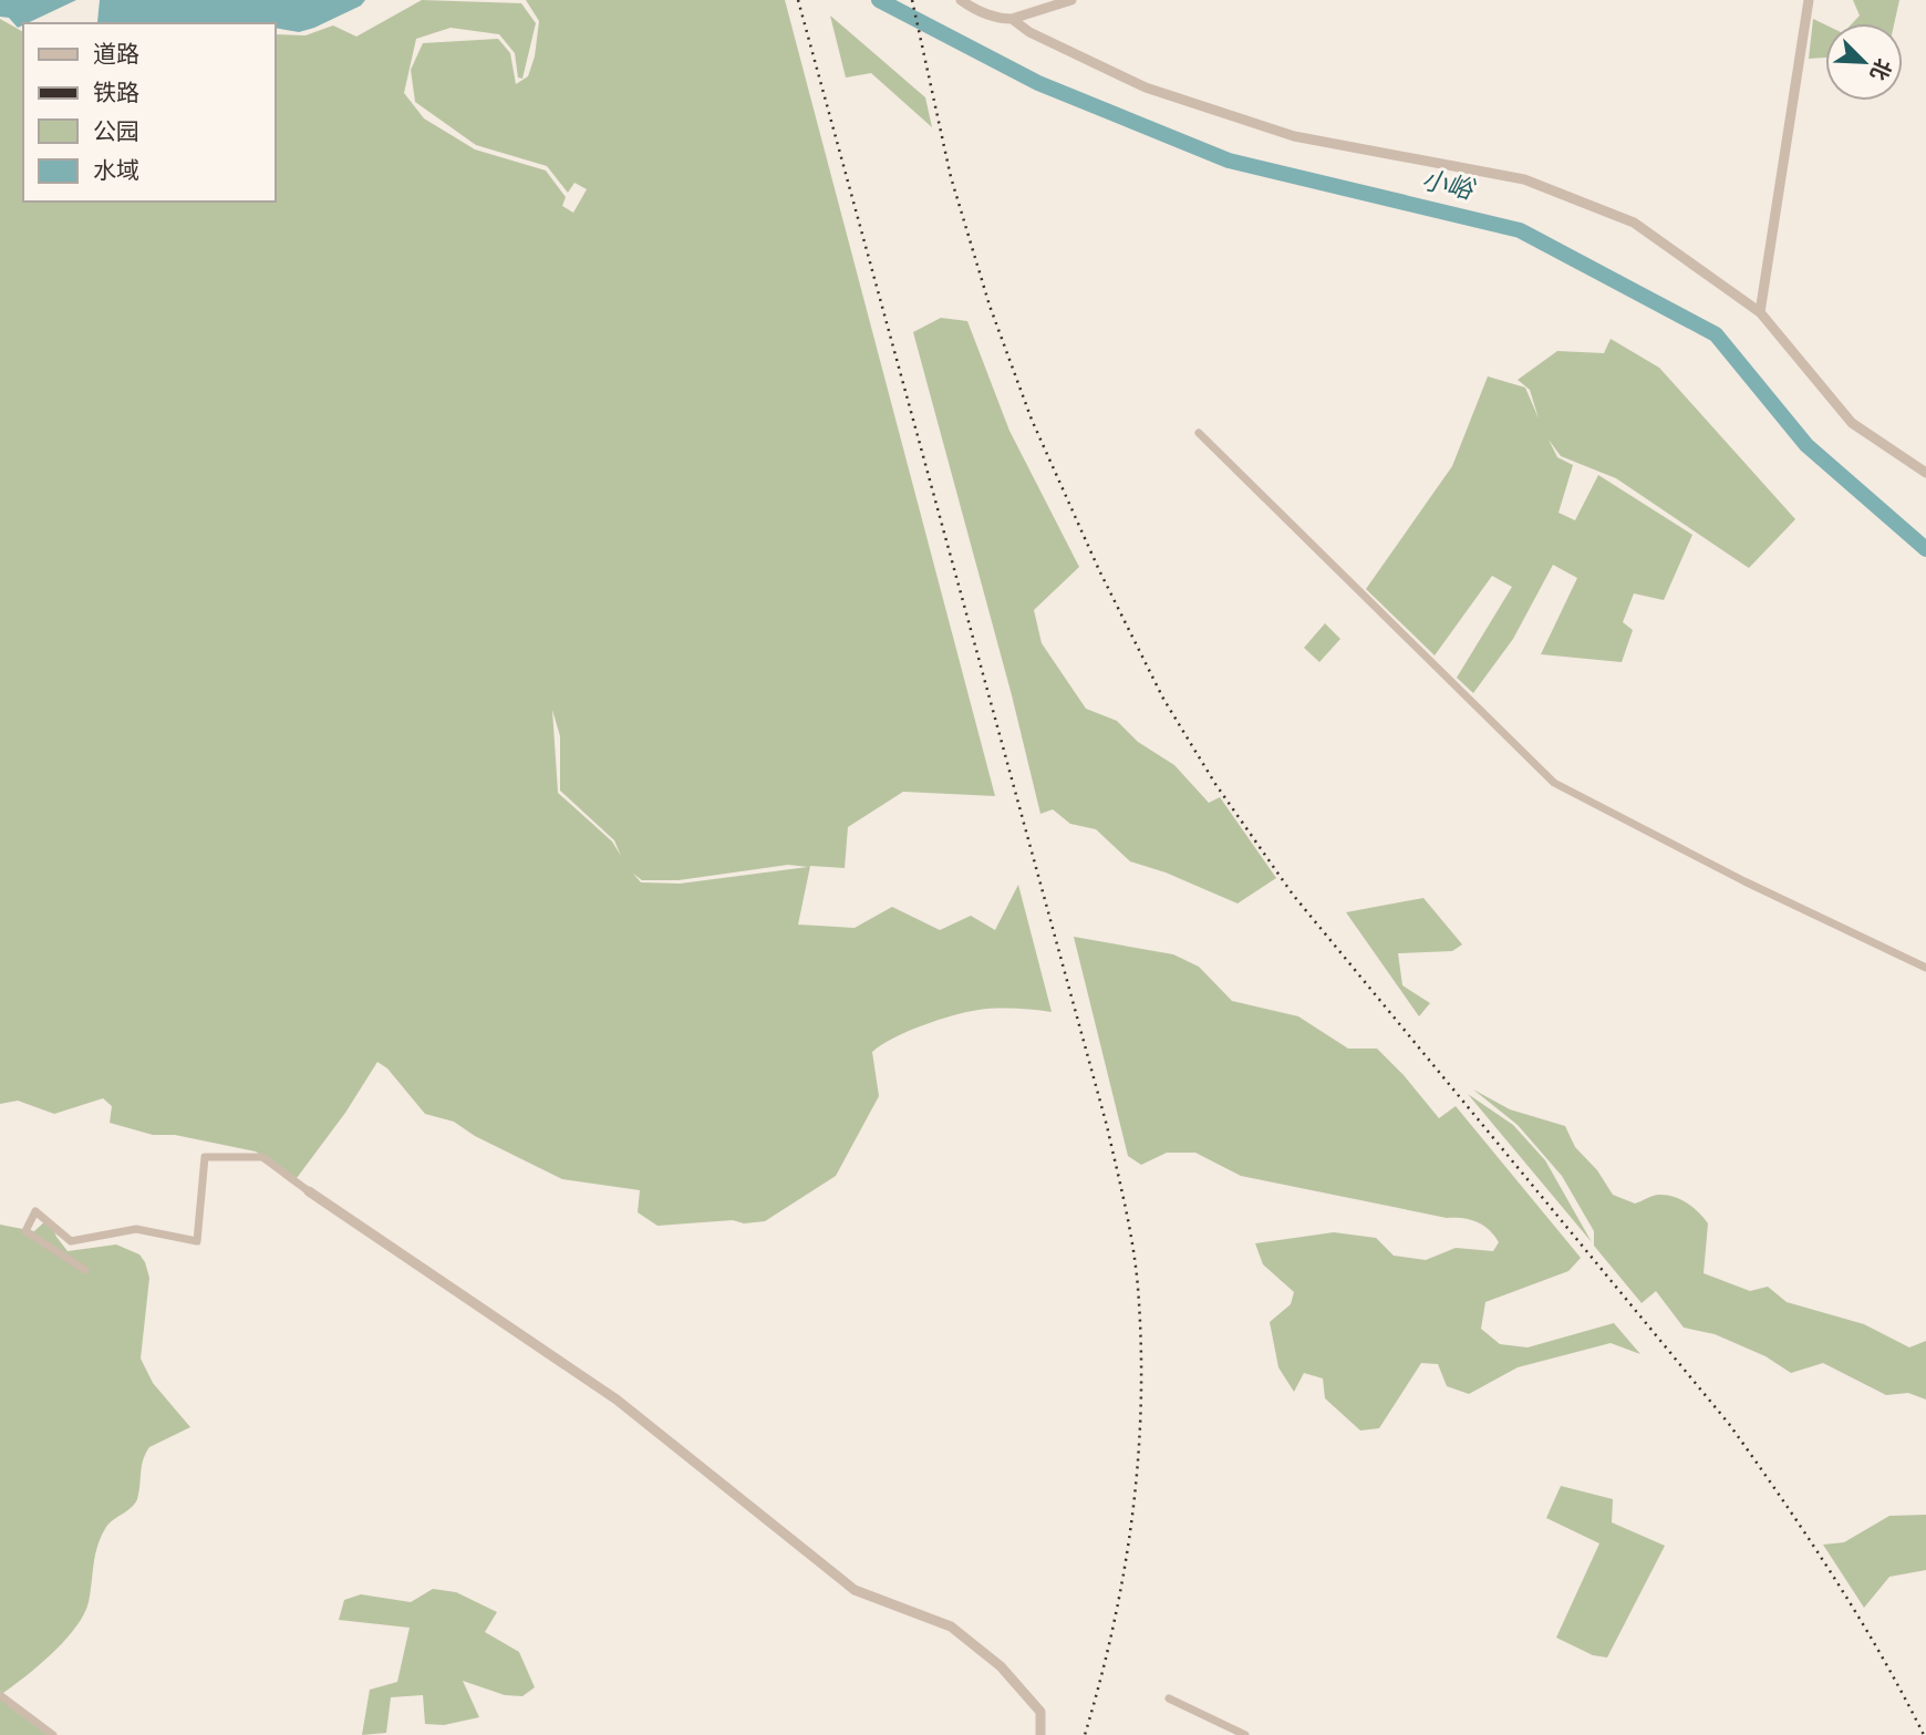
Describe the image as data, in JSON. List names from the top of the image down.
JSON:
{
  "water": ["小峪"],
  "legend": [
    "道路",
    "铁路",
    "公园",
    "水域"
  ],
  "north": "bottom right"
}
